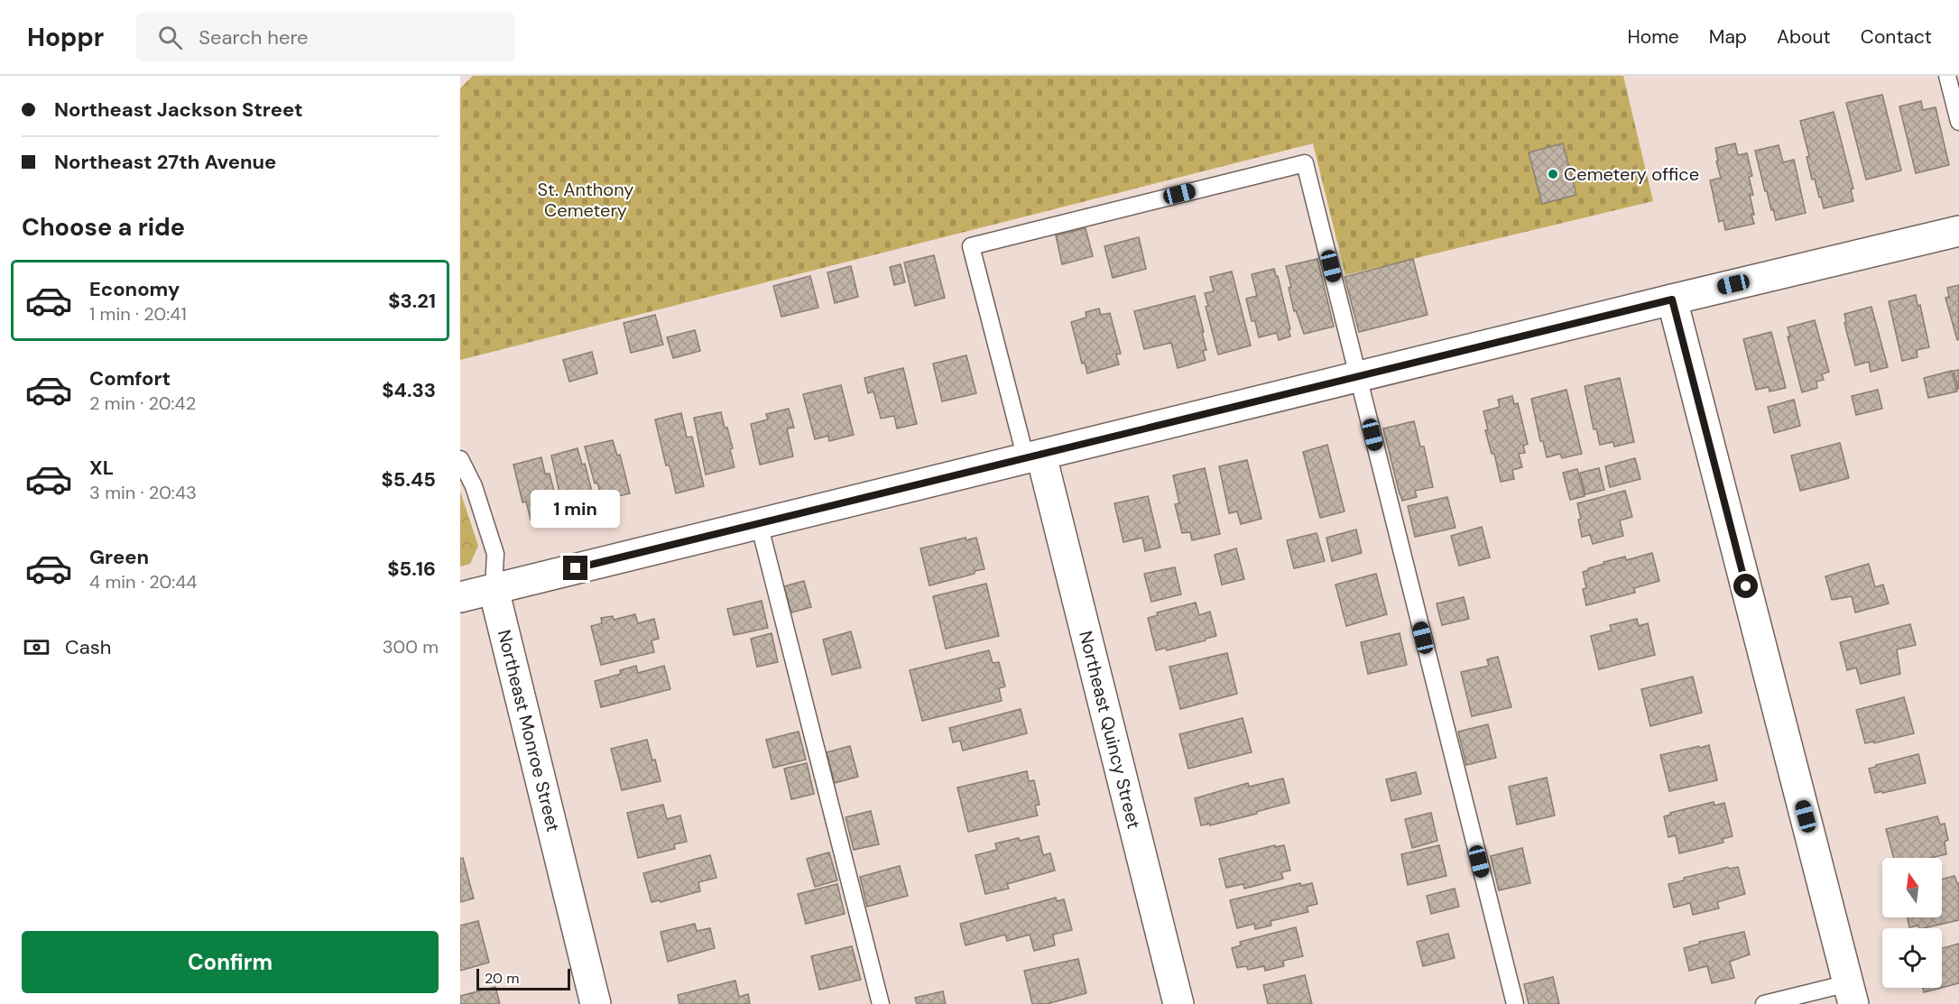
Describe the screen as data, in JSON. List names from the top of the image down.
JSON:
{
  "streets": {
    "street": ["Northeast Quincy Street", "Northeast Monroe Street"]
  },
  "parks": ["St. Anthony Cemetery"],
  "places": ["Cemetery office"],
  "scale_bar": "20 m",
  "north": "top",
  "page": {
    "header": "Hoppr",
    "search": "Search here",
    "nav": [
      "Home",
      "Map",
      "About",
      "Contact"
    ],
    "banner": ["Northeast Jackson Street", "Northeast 27th Avenue"],
    "heading": "Choose a ride",
    "list": [
      {
        "name": "Economy",
        "note": "1 min · 20:41",
        "value": "$3.21"
      },
      {
        "name": "Comfort",
        "note": "2 min · 20:42",
        "value": "$4.33"
      },
      {
        "name": "XL",
        "note": "3 min · 20:43",
        "value": "$5.45"
      },
      {
        "name": "Green",
        "note": "4 min · 20:44",
        "value": "$5.16"
      }
    ],
    "bubble": "1 min",
    "pay": ["Cash", "300 m"],
    "buttons": "Confirm",
    "scale": "20 m"
  }
}
